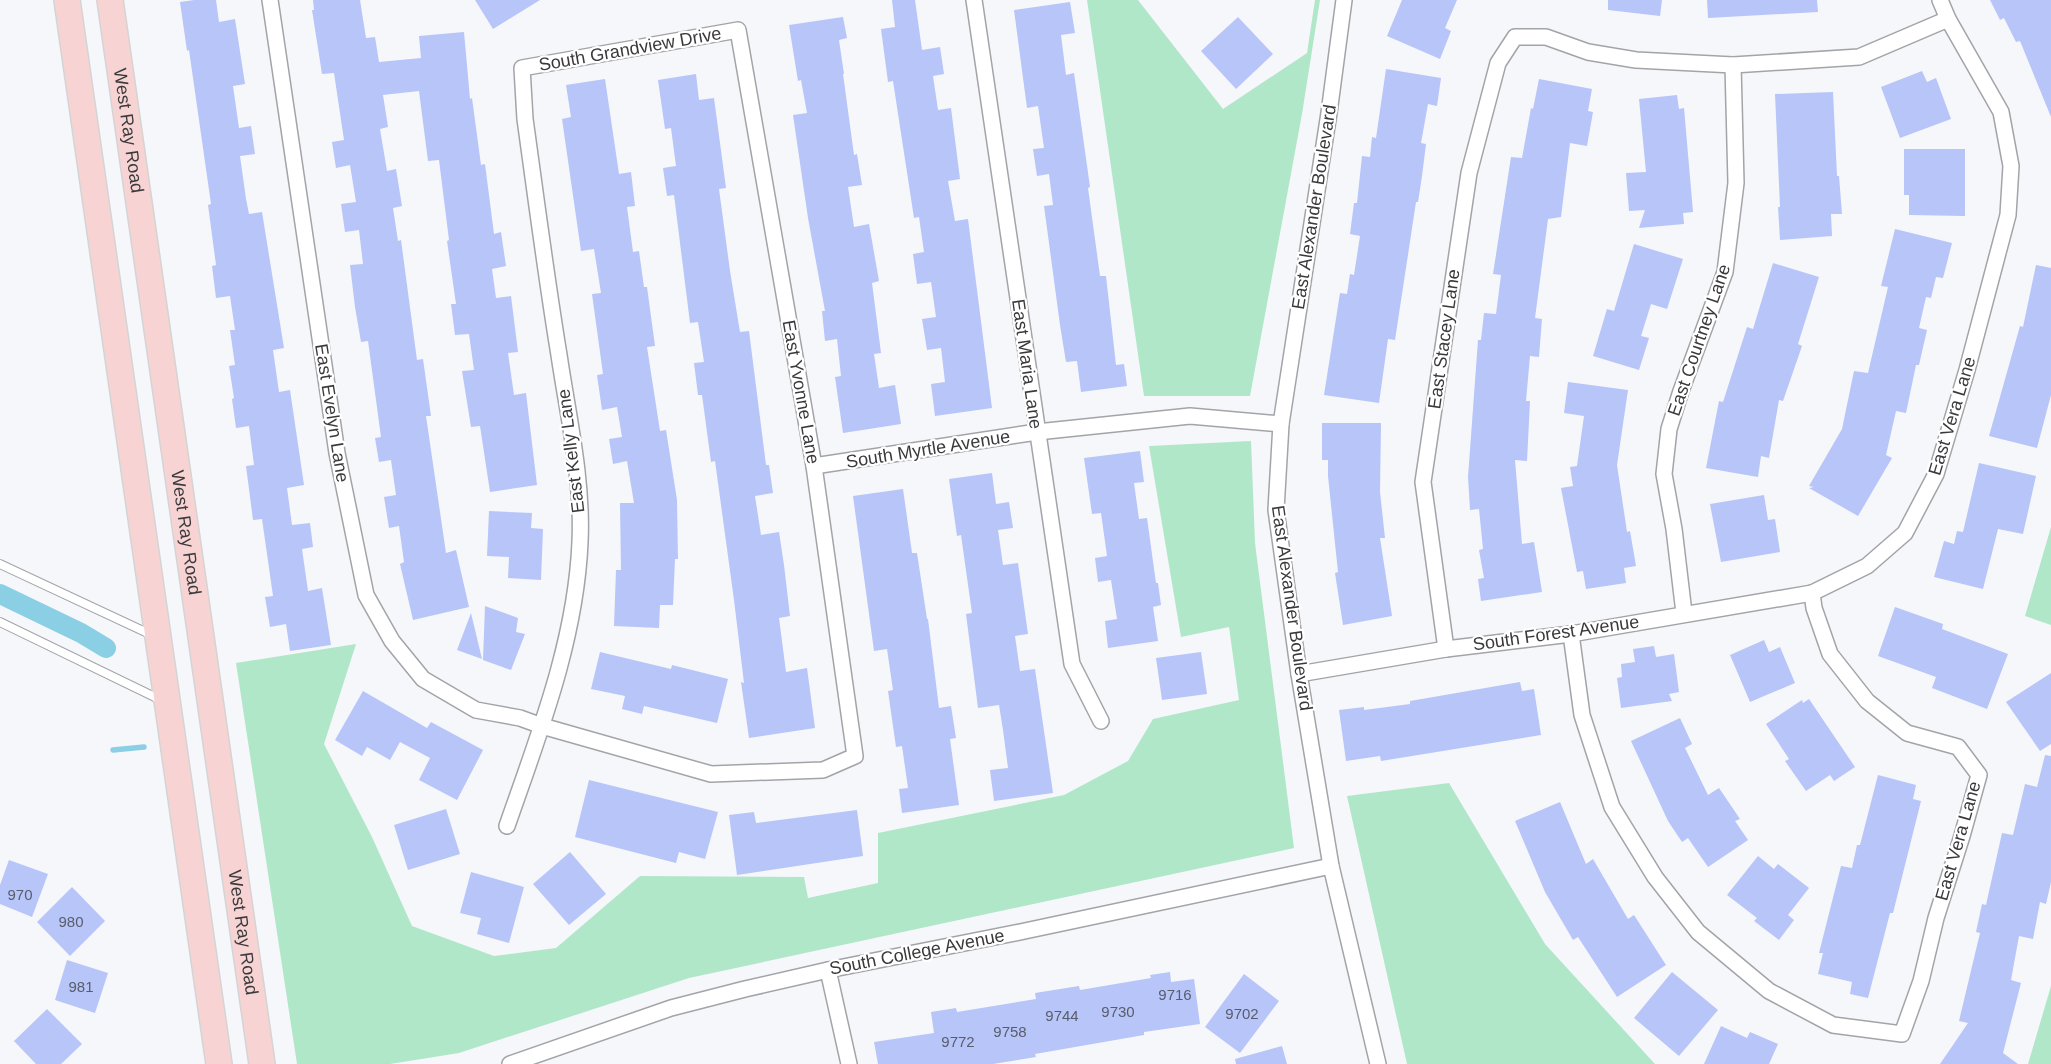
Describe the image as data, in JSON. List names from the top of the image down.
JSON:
{
  "streets": {
    "main road": ["West Ray Road"],
    "street": [
      "South Grandview Drive",
      "East Alexander Boulevard",
      "East Stacey Lane",
      "East Courtney Lane",
      "East Maria Lane",
      "East Yvonne Lane",
      "East Evelyn Lane",
      "East Vera Lane",
      "South Myrtle Avenue",
      "East Kelly Lane",
      "South Forest Avenue",
      "South College Avenue"
    ]
  },
  "crossings": [
    ["South Grandview Drive", "East Yvonne Lane"],
    ["South Grandview Drive", "East Kelly Lane"],
    ["East Alexander Boulevard", "South Myrtle Avenue"],
    ["East Alexander Boulevard", "South Forest Avenue"],
    ["East Alexander Boulevard", "South College Avenue"],
    ["East Stacey Lane", "East Courtney Lane"],
    ["East Stacey Lane", "South Forest Avenue"],
    ["East Courtney Lane", "South Forest Avenue"],
    ["East Maria Lane", "South Myrtle Avenue"],
    ["East Yvonne Lane", "East Evelyn Lane"],
    ["East Yvonne Lane", "South Myrtle Avenue"],
    ["East Yvonne Lane", "East Kelly Lane"],
    ["East Evelyn Lane", "East Kelly Lane"],
    ["East Vera Lane", "South Forest Avenue"]
  ],
  "house_numbers": [
    "970",
    "980",
    "981",
    "9716",
    "9730",
    "9702",
    "9744",
    "9758",
    "9772"
  ]
}
